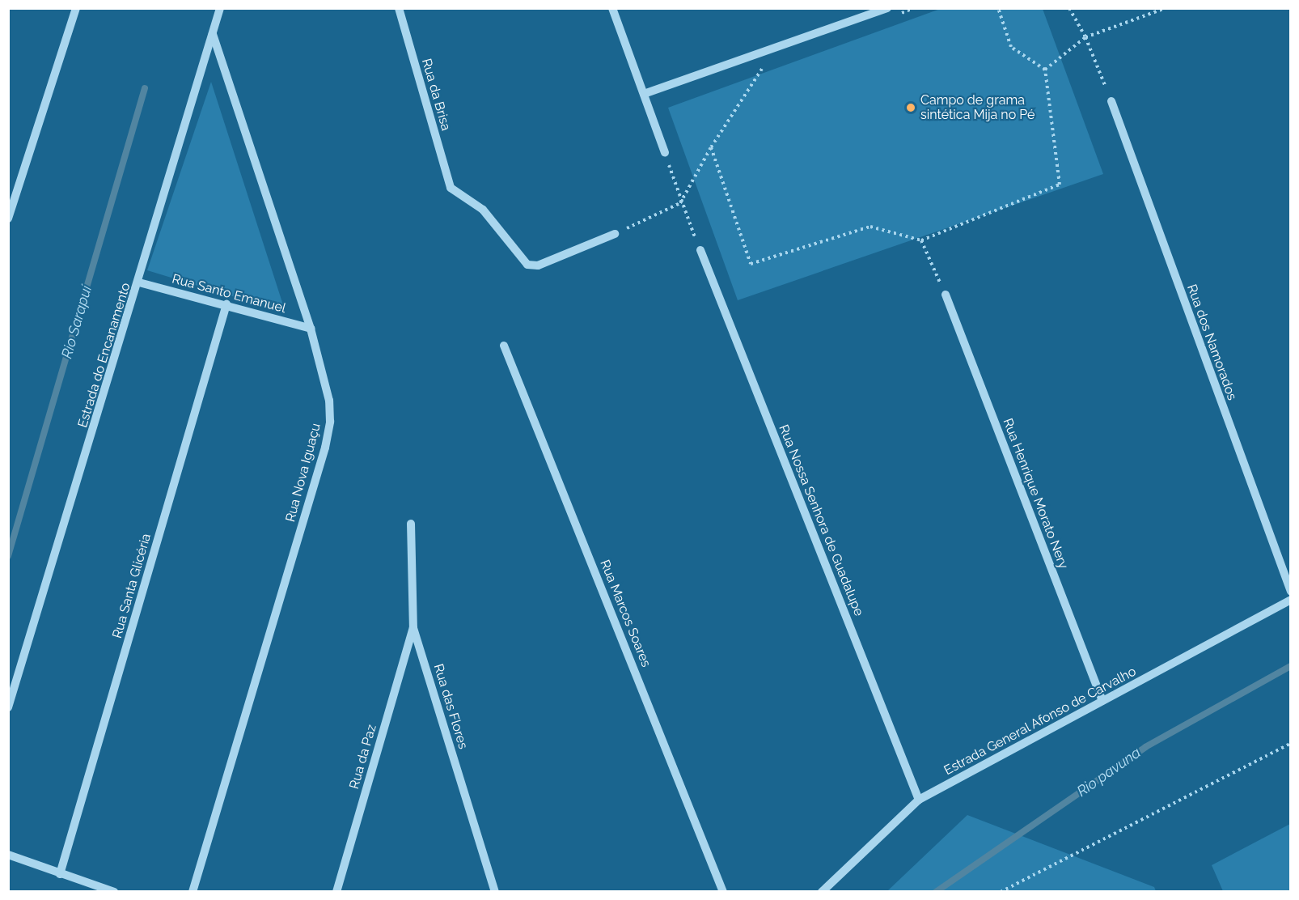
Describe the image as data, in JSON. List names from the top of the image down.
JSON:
{
  "streets": {
    "street": [
      "Rua da Brisa",
      "Rua Santo Emanuel",
      "Rua dos Namorados",
      "Estrada do Encanamento",
      "Rua Nova Iguaçu",
      "Rua Henrique Morato Nery",
      "Rua Nossa Senhora de Guadalupe",
      "Rua Santa Glicéria",
      "Rua Marcos Soares",
      "Rua das Flores",
      "Estrada General Afonso de Carvalho",
      "Rua da Paz"
    ]
  },
  "crossings": [
    ["Rua Santo Emanuel", "Estrada do Encanamento"],
    ["Rua Santo Emanuel", "Rua Nova Iguaçu"],
    ["Rua Santo Emanuel", "Rua Santa Glicéria"],
    ["Estrada do Encanamento", "Rua Nova Iguaçu"],
    ["Rua Henrique Morato Nery", "Estrada General Afonso de Carvalho"],
    ["Rua Nossa Senhora de Guadalupe", "Estrada General Afonso de Carvalho"],
    ["Rua das Flores", "Rua da Paz"]
  ],
  "water": ["Rio Sarapuí", "Rio pavuna"],
  "places": ["Campo de grama sintética Mija no Pé"]
}
